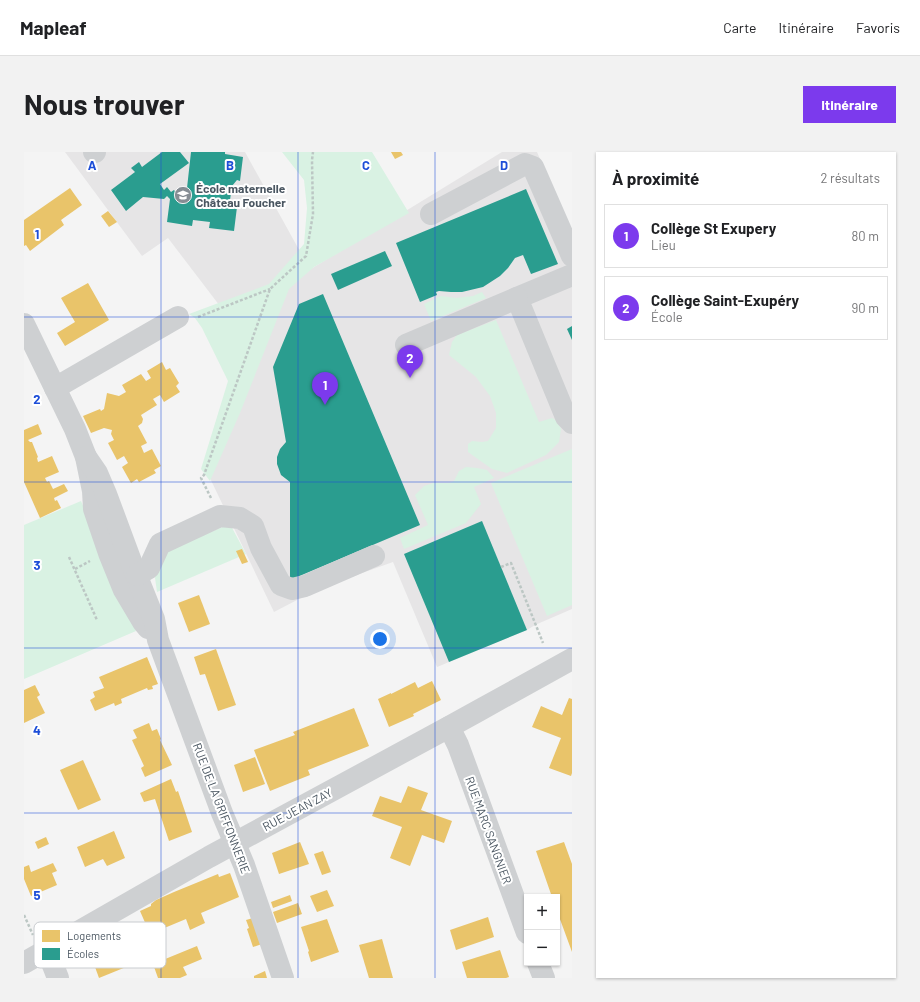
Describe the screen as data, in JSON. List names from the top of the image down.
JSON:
{
  "streets": {
    "street": ["RUE DE LA GRIFFONNERIE", "RUE JEAN ZAY", "RUE MARC SANGNIER"]
  },
  "crossings": [
    ["RUE DE LA GRIFFONNERIE", "RUE JEAN ZAY"],
    ["RUE JEAN ZAY", "RUE MARC SANGNIER"]
  ],
  "places": {
    "school or university": ["École maternelle Château Foucher"]
  },
  "legend": ["Logements", "Écoles"],
  "page": {
    "header": "Mapleaf",
    "nav": ["Carte", "Itinéraire", "Favoris"],
    "buttons": "Itinéraire",
    "title": "Nous trouver",
    "heading": ["À proximité", "2 résultats"],
    "list": [
      {
        "mark": "1",
        "name": "Collège St Exupery",
        "note": "Lieu",
        "value": "80 m"
      },
      {
        "mark": "2",
        "name": "Collège Saint-Exupéry",
        "note": "École",
        "value": "90 m"
      }
    ],
    "pins": ["2", "1"],
    "map_buttons": ["+", "−"]
  },
  "grid": {
    "columns": [
      "A",
      "B",
      "C",
      "D"
    ],
    "rows": [
      "1",
      "2",
      "3",
      "4",
      "5"
    ]
  }
}
